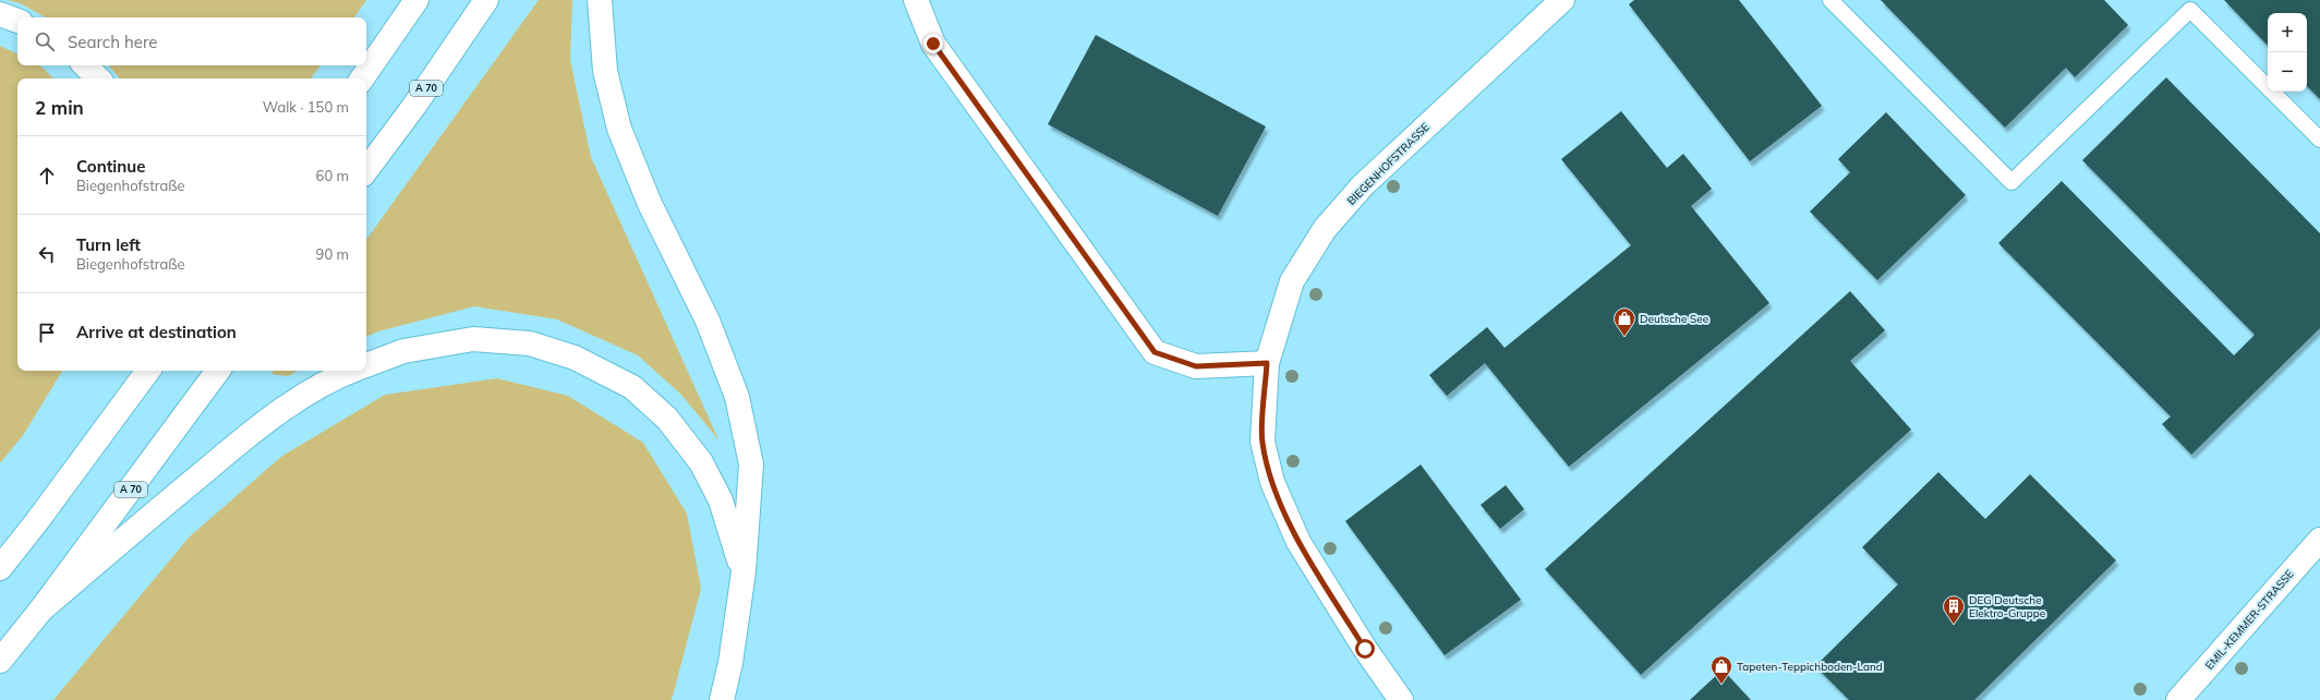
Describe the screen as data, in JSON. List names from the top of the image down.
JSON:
{
  "streets": {
    "main road": ["A 70", "BIEGENHOFSTRASSE", "EMIL-KEMMER-STRASSE"]
  },
  "places": {
    "shop": ["Deutsche See", "Tapeten-Teppichboden-Land"],
    "building": ["DEG Deutsche Elektro-Gruppe"]
  },
  "page": {
    "map_buttons": ["+", "−"],
    "search": "Search here",
    "heading": ["2 min", "Walk · 150 m"],
    "list": [
      ["Continue", "Biegenhofstraße", "60 m"],
      ["Turn left", "Biegenhofstraße", "90 m"],
      "Arrive at destination"
    ]
  }
}
